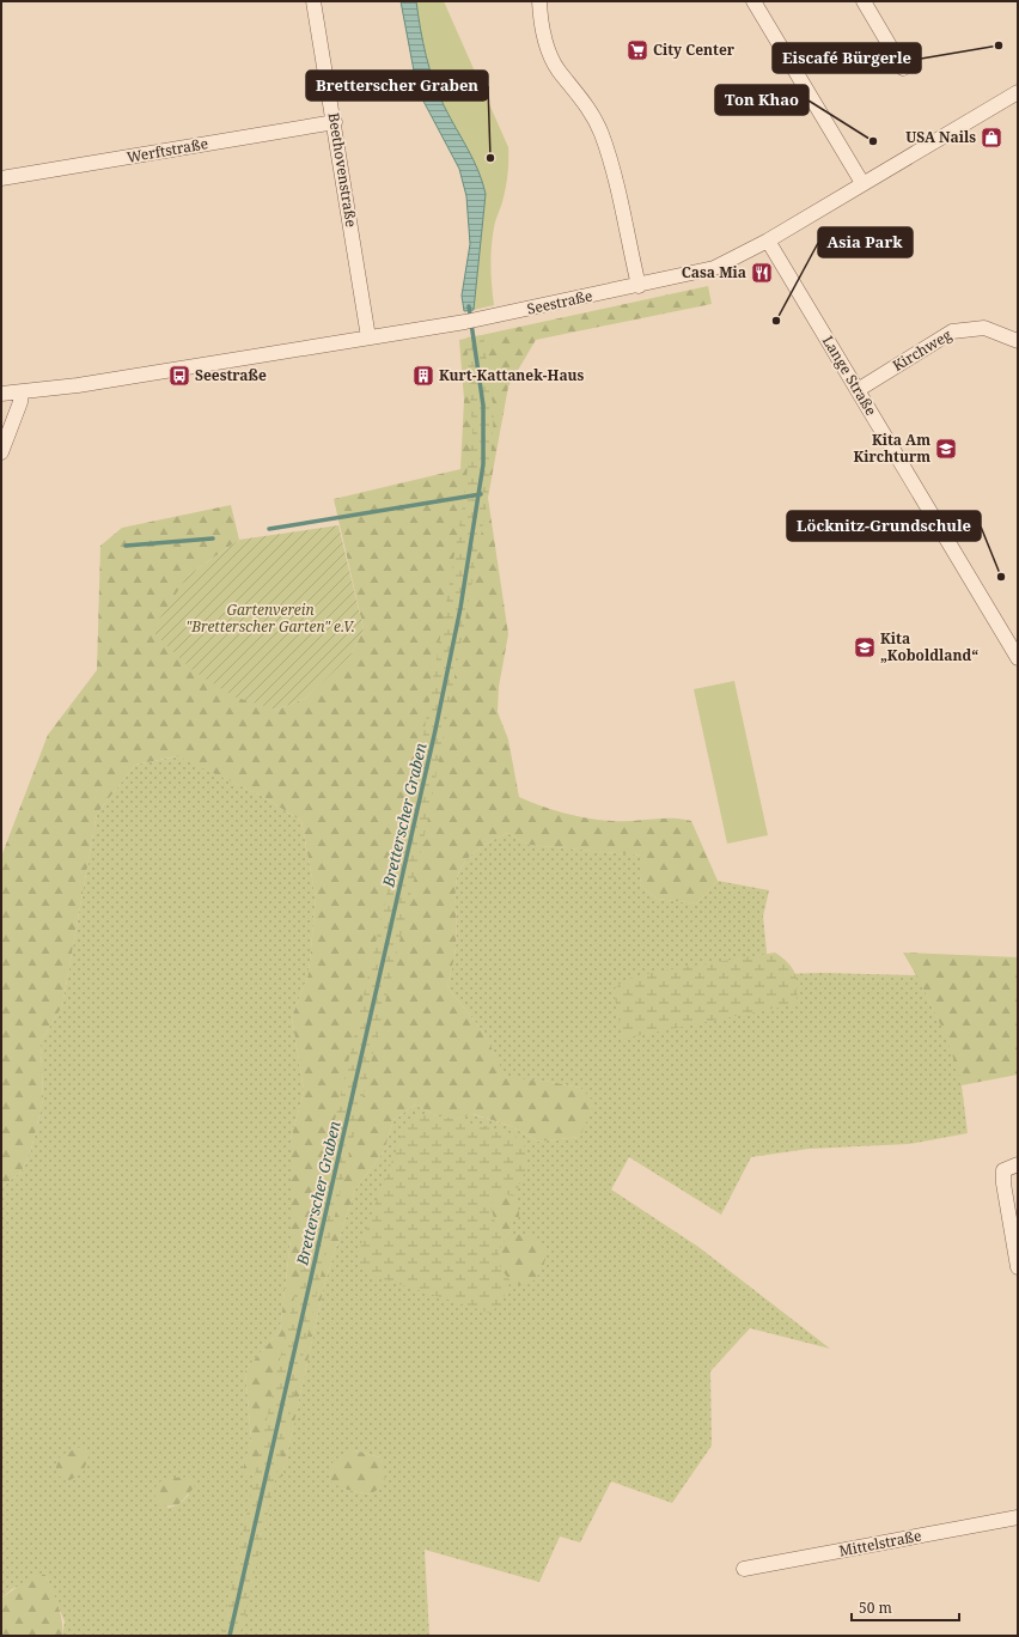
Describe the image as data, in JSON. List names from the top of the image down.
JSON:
{
  "streets": {
    "street": [
      "Werftstraße",
      "Beethovenstraße",
      "Seestraße",
      "Kirchweg",
      "Lange Straße",
      "Mittelstraße"
    ]
  },
  "crossings": [
    ["Werftstraße", "Beethovenstraße"],
    ["Beethovenstraße", "Seestraße"],
    ["Seestraße", "Lange Straße"],
    ["Kirchweg", "Lange Straße"]
  ],
  "water": ["Bretterscher Graben"],
  "parks": ["Gartenverein \"Bretterscher Garten\" e.V."],
  "places": {
    "other": [
      "Eiscafé Bürgerle",
      "Ton Khao",
      "Bretterscher Graben",
      "Asia Park",
      "Löcknitz-Grundschule"
    ],
    "supermarket": ["City Center"],
    "shop": ["USA Nails"],
    "restaurant": ["Casa Mia"],
    "bus stop": ["Seestraße"],
    "building": ["Kurt-Kattanek-Haus"],
    "school or university": ["Kita Am Kirchturm", "Kita „Koboldland“"]
  },
  "scale_bar": "50 m"
}
